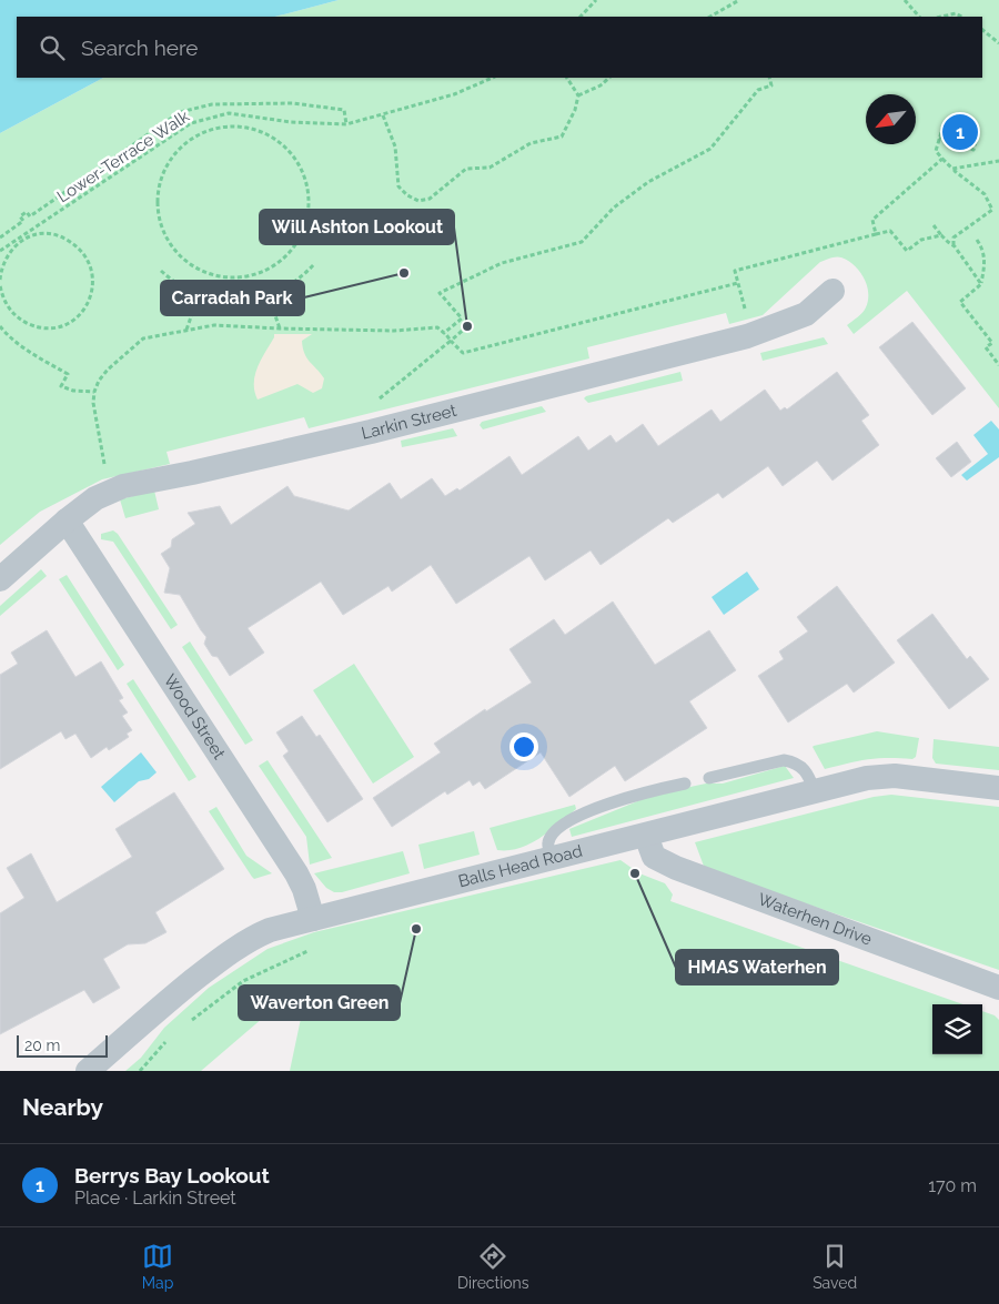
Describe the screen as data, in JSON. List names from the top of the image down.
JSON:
{
  "streets": {
    "street": [
      "Larkin Street",
      "Wood Street",
      "Balls Head Road",
      "Waterhen Drive"
    ],
    "path": ["Lower-Terrace Walk"]
  },
  "crossings": [
    ["Larkin Street", "Wood Street"],
    ["Wood Street", "Balls Head Road"],
    ["Balls Head Road", "Waterhen Drive"]
  ],
  "places": [
    "Carradah Park",
    "Will Ashton Lookout",
    "HMAS Waterhen",
    "Waverton Green"
  ],
  "scale_bar": "20 m",
  "north": "bottom left",
  "page": {
    "search": "Search here",
    "pins": "1",
    "scale": "20 m",
    "heading": "Nearby",
    "list": [
      {
        "mark": "1",
        "name": "Berrys Bay Lookout",
        "note": "Place · Larkin Street",
        "value": "170 m"
      }
    ],
    "nav": ["Map", "Directions", "Saved"]
  }
}
